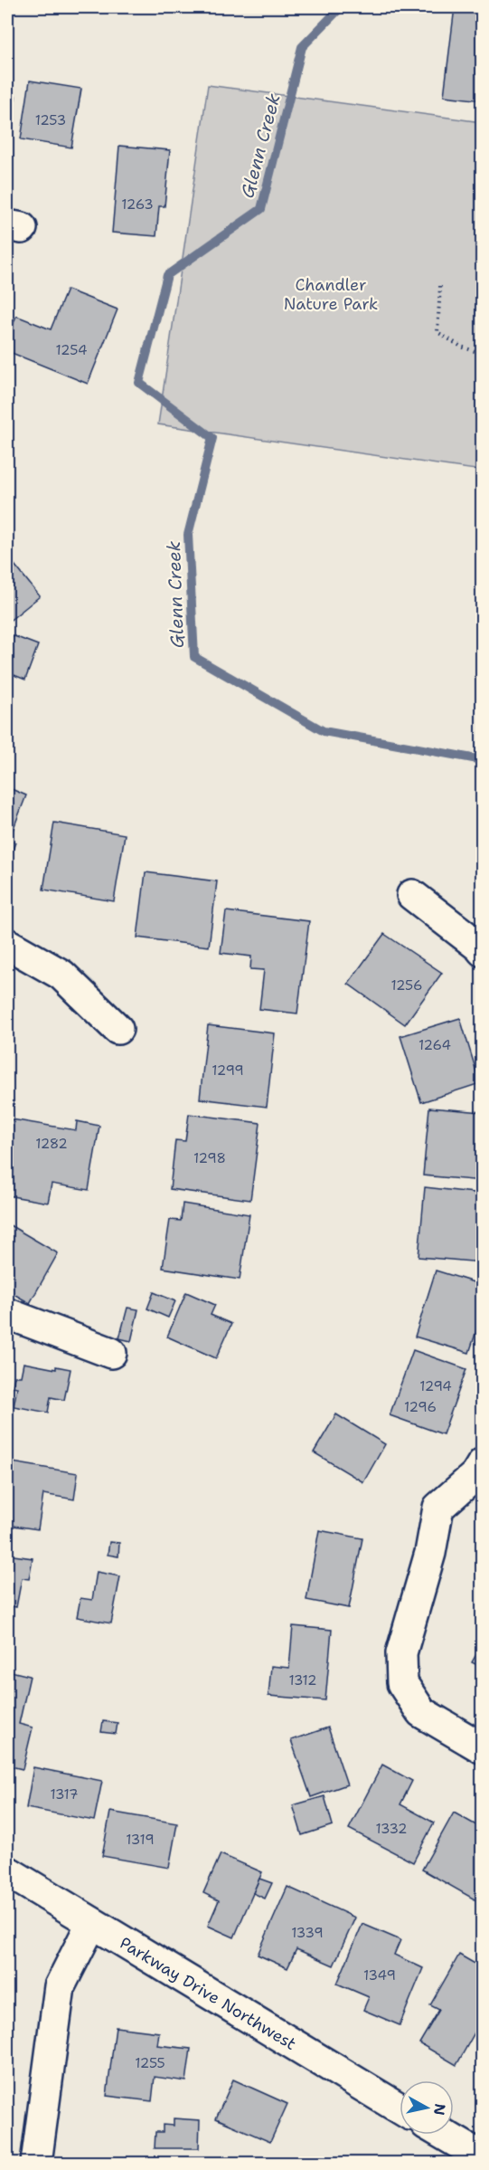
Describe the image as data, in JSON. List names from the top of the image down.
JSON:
{
  "streets": {
    "street": ["Parkway Drive Northwest"]
  },
  "water": ["Glenn Creek"],
  "parks": ["Chandler Nature Park"],
  "house_numbers": [
    "1253",
    "1263",
    "1254",
    "1256",
    "1264",
    "1299",
    "1282",
    "1298",
    "1294",
    "1296",
    "1312",
    "1317",
    "1332",
    "1319",
    "1339",
    "1349",
    "1255"
  ],
  "north": "right"
}
